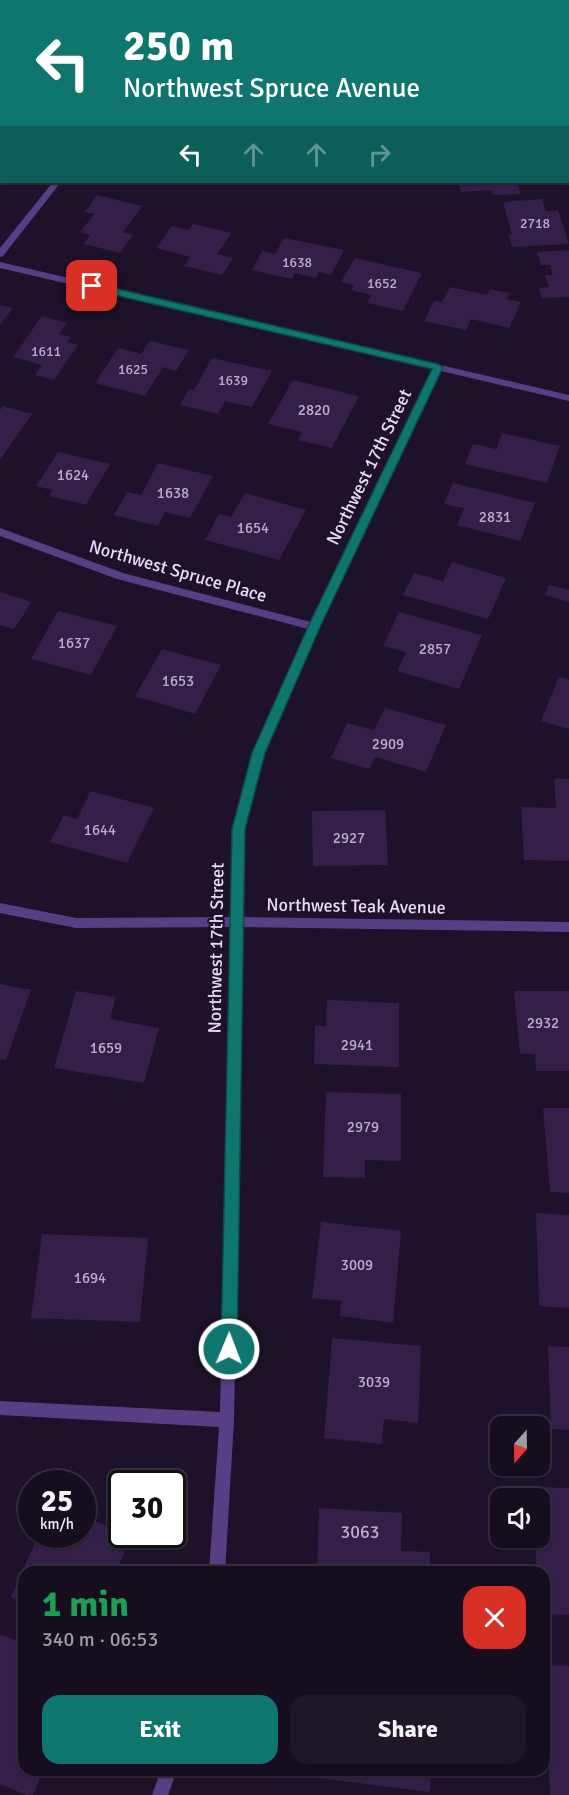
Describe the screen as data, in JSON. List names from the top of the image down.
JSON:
{
  "streets": {
    "street": ["Northwest 17th Street", "Northwest Spruce Place", "Northwest Teak Avenue"]
  },
  "crossings": [
    ["Northwest 17th Street", "Northwest Spruce Place"],
    ["Northwest 17th Street", "Northwest Teak Avenue"]
  ],
  "house_numbers": [
    "2718",
    "1638",
    "1652",
    "1611",
    "1625",
    "1639",
    "2820",
    "1624",
    "1638",
    "2831",
    "1654",
    "1637",
    "2857",
    "1653",
    "2909",
    "1644",
    "2927",
    "2932",
    "2941",
    "1659",
    "2979",
    "3009",
    "1694",
    "3039",
    "3063"
  ],
  "north": "bottom",
  "page": {
    "turn": ["250 m", "Northwest Spruce Avenue"],
    "speed": "25 km/h",
    "limit": "30",
    "heading": ["1 min", "340 m · 06:53"],
    "buttons": ["Exit", "Share"]
  }
}
